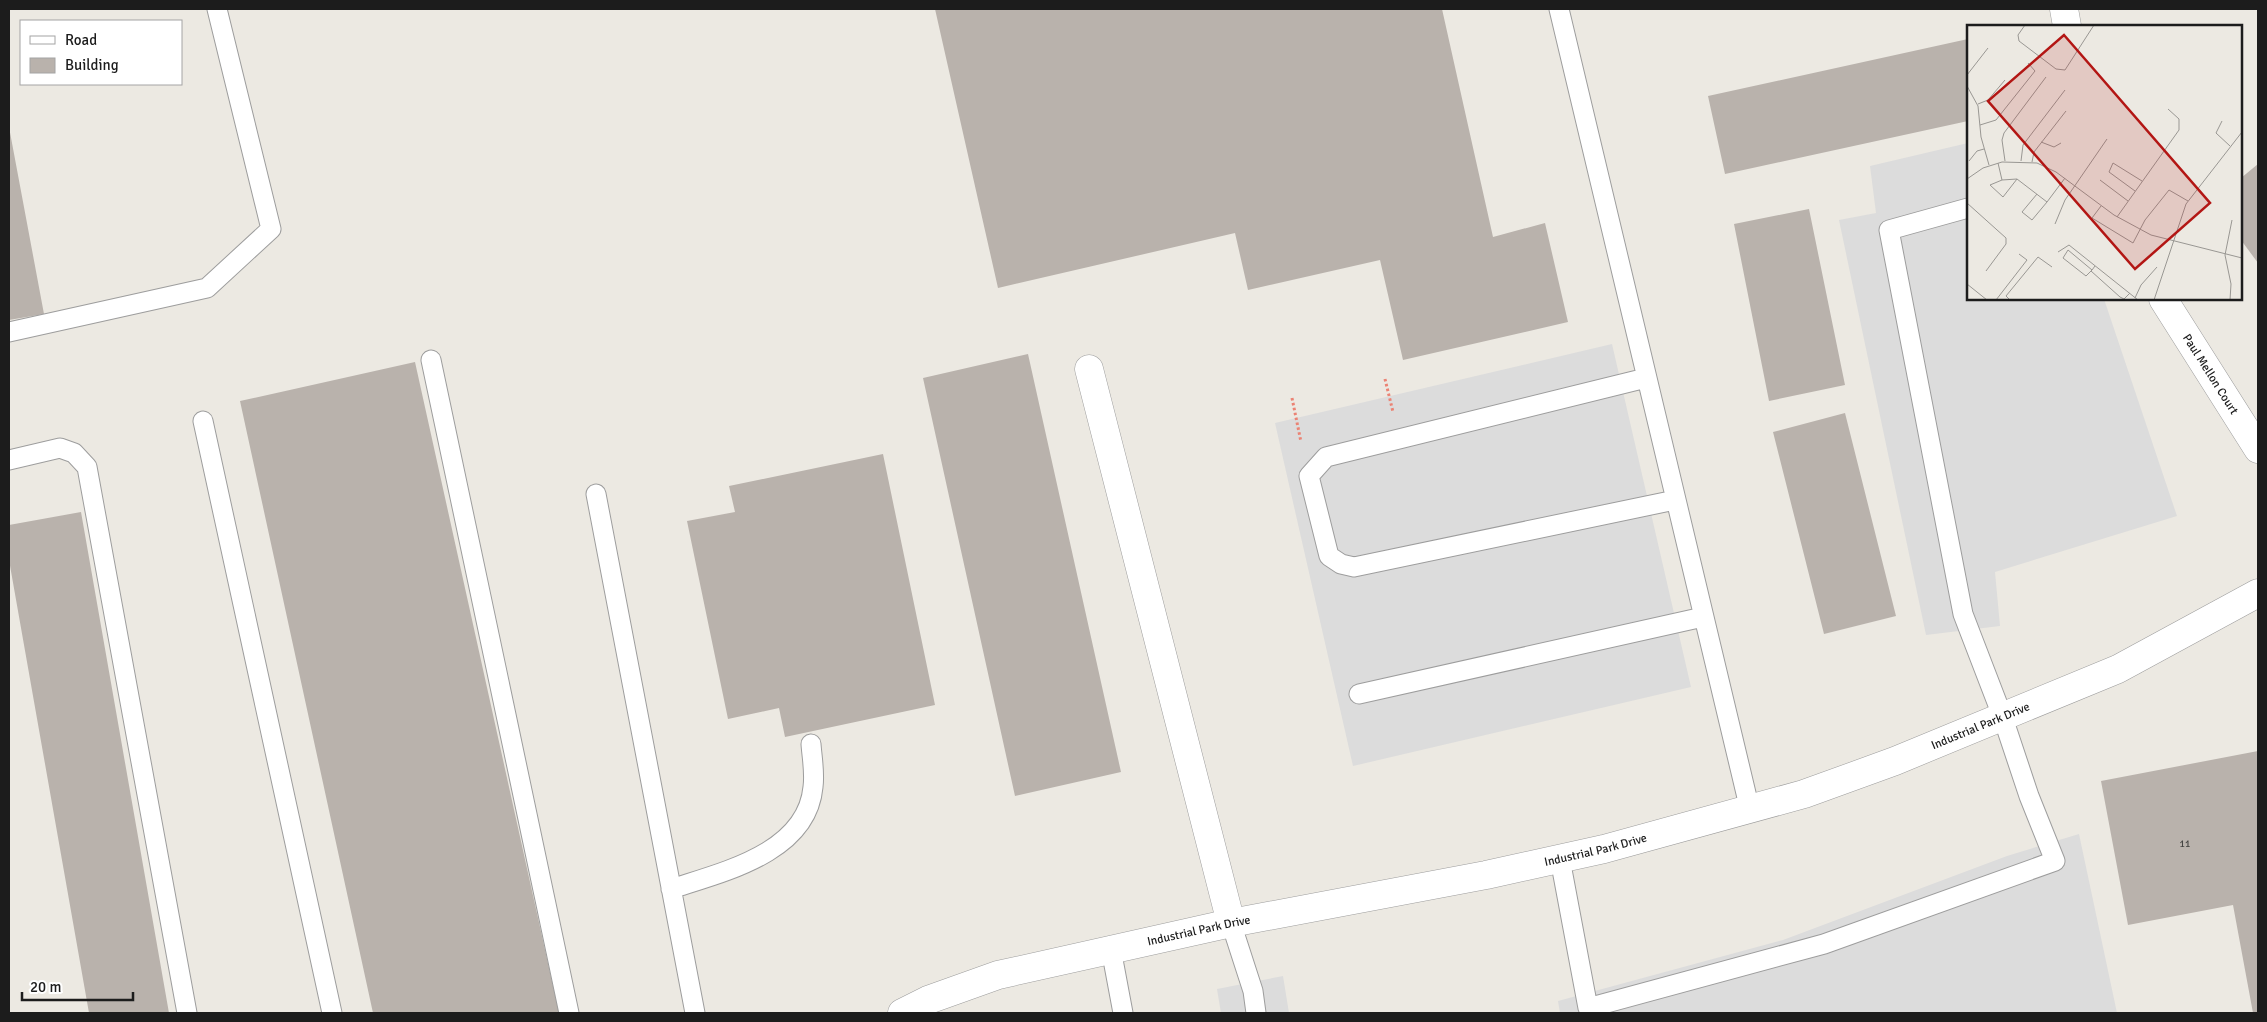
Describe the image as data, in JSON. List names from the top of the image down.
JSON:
{
  "streets": {
    "street": ["Paul Mellon Court", "Industrial Park Drive"]
  },
  "house_numbers": ["11"],
  "legend": ["Road", "Building"],
  "scale_bar": "20 m"
}
